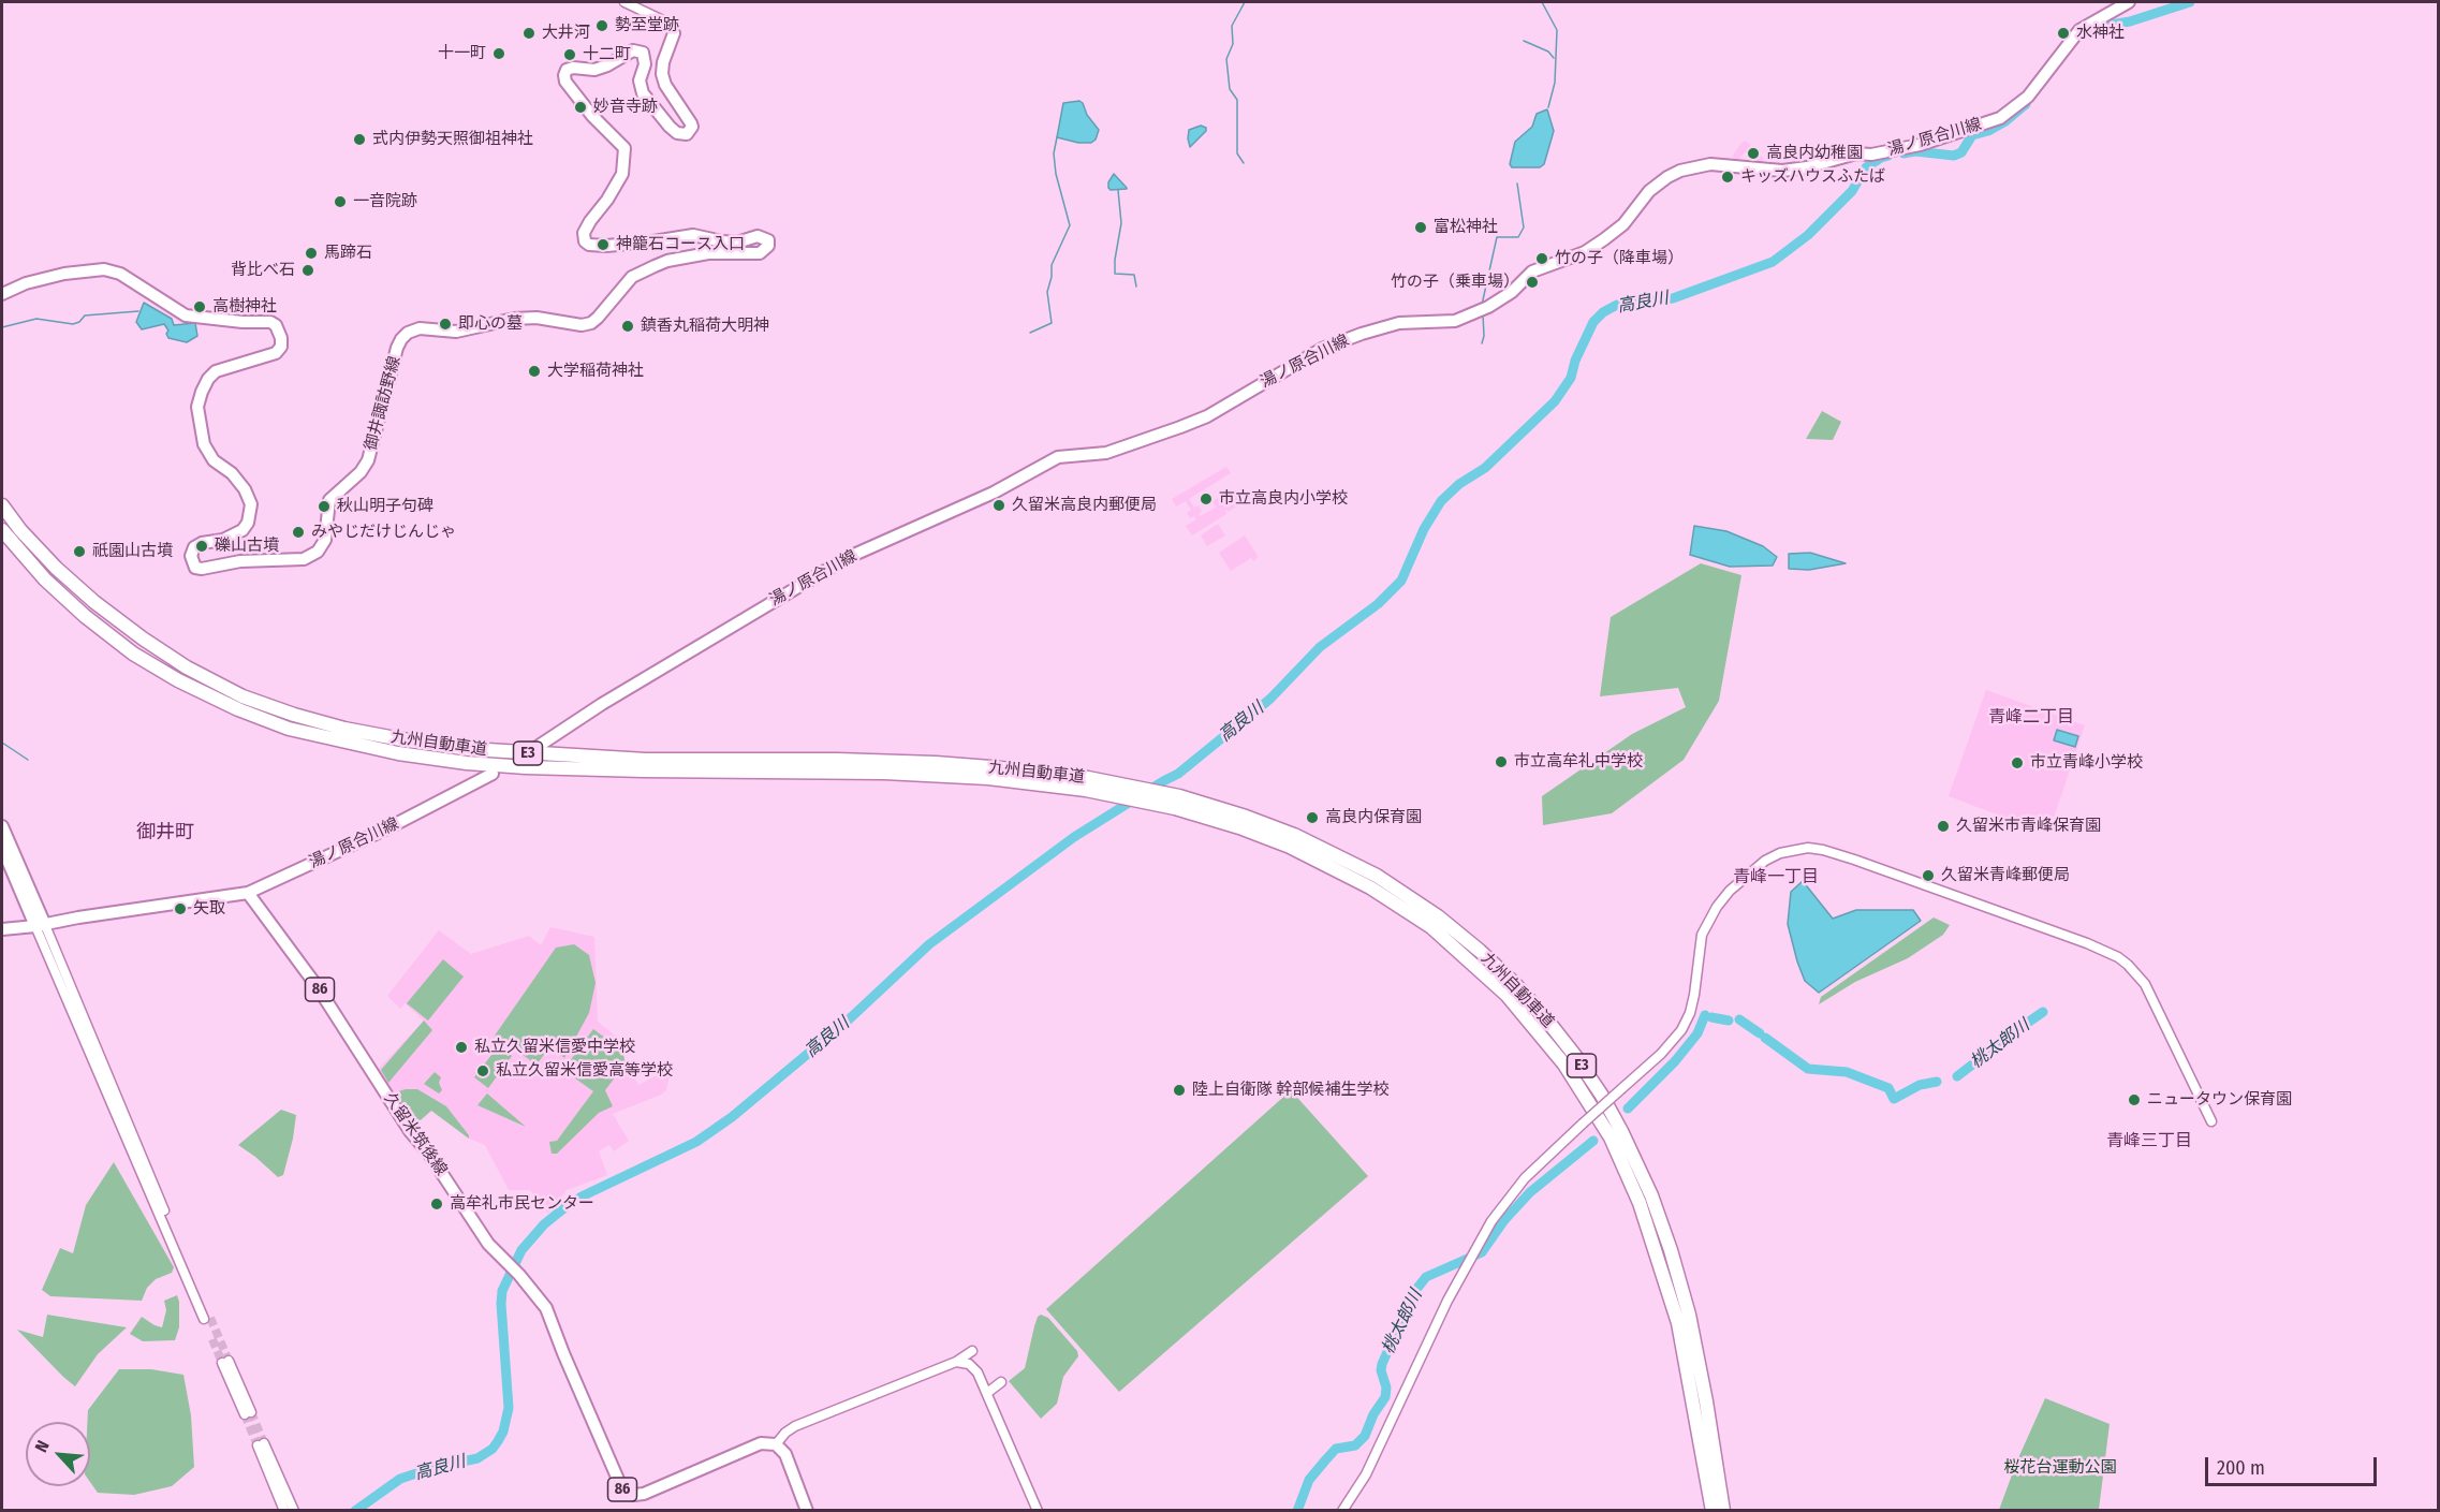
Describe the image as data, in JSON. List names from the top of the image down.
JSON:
{
  "streets": {
    "highway": ["九州自動車道", "E3"],
    "main road": [
      "湯ノ原合川線",
      "御井諏訪野線",
      "86",
      "久留米筑後線"
    ]
  },
  "crossings": [
    ["湯ノ原合川線", "久留米筑後線"]
  ],
  "districts": [
    "青峰二丁目",
    "御井町",
    "青峰一丁目",
    "青峰三丁目"
  ],
  "water": ["高良川", "桃太郎川"],
  "parks": ["桜花台運動公園"],
  "places": [
    "勢至堂跡",
    "大井河",
    "水神社",
    "十一町",
    "十二町",
    "妙音寺跡",
    "式内伊勢天照御祖神社",
    "高良内幼稚園",
    "キッズハウスふたば",
    "一音院跡",
    "富松神社",
    "神籠石コース入口",
    "馬蹄石",
    "竹の子（降車場）",
    "背比べ石",
    "竹の子（乗車場）",
    "高樹神社",
    "即心の墓",
    "鎮香丸稲荷大明神",
    "大学稲荷神社",
    "市立高良内小学校",
    "久留米高良内郵便局",
    "秋山明子句碑",
    "みやじだけじんじゃ",
    "礫山古墳",
    "祇園山古墳",
    "市立高牟礼中学校",
    "市立青峰小学校",
    "高良内保育園",
    "久留米市青峰保育園",
    "久留米青峰郵便局",
    "矢取",
    "私立久留米信愛中学校",
    "私立久留米信愛高等学校",
    "陸上自衛隊 幹部候補生学校",
    "ニュータウン保育園",
    "高牟礼市民センター"
  ],
  "scale_bar": "200 m",
  "north": "top left"
}
